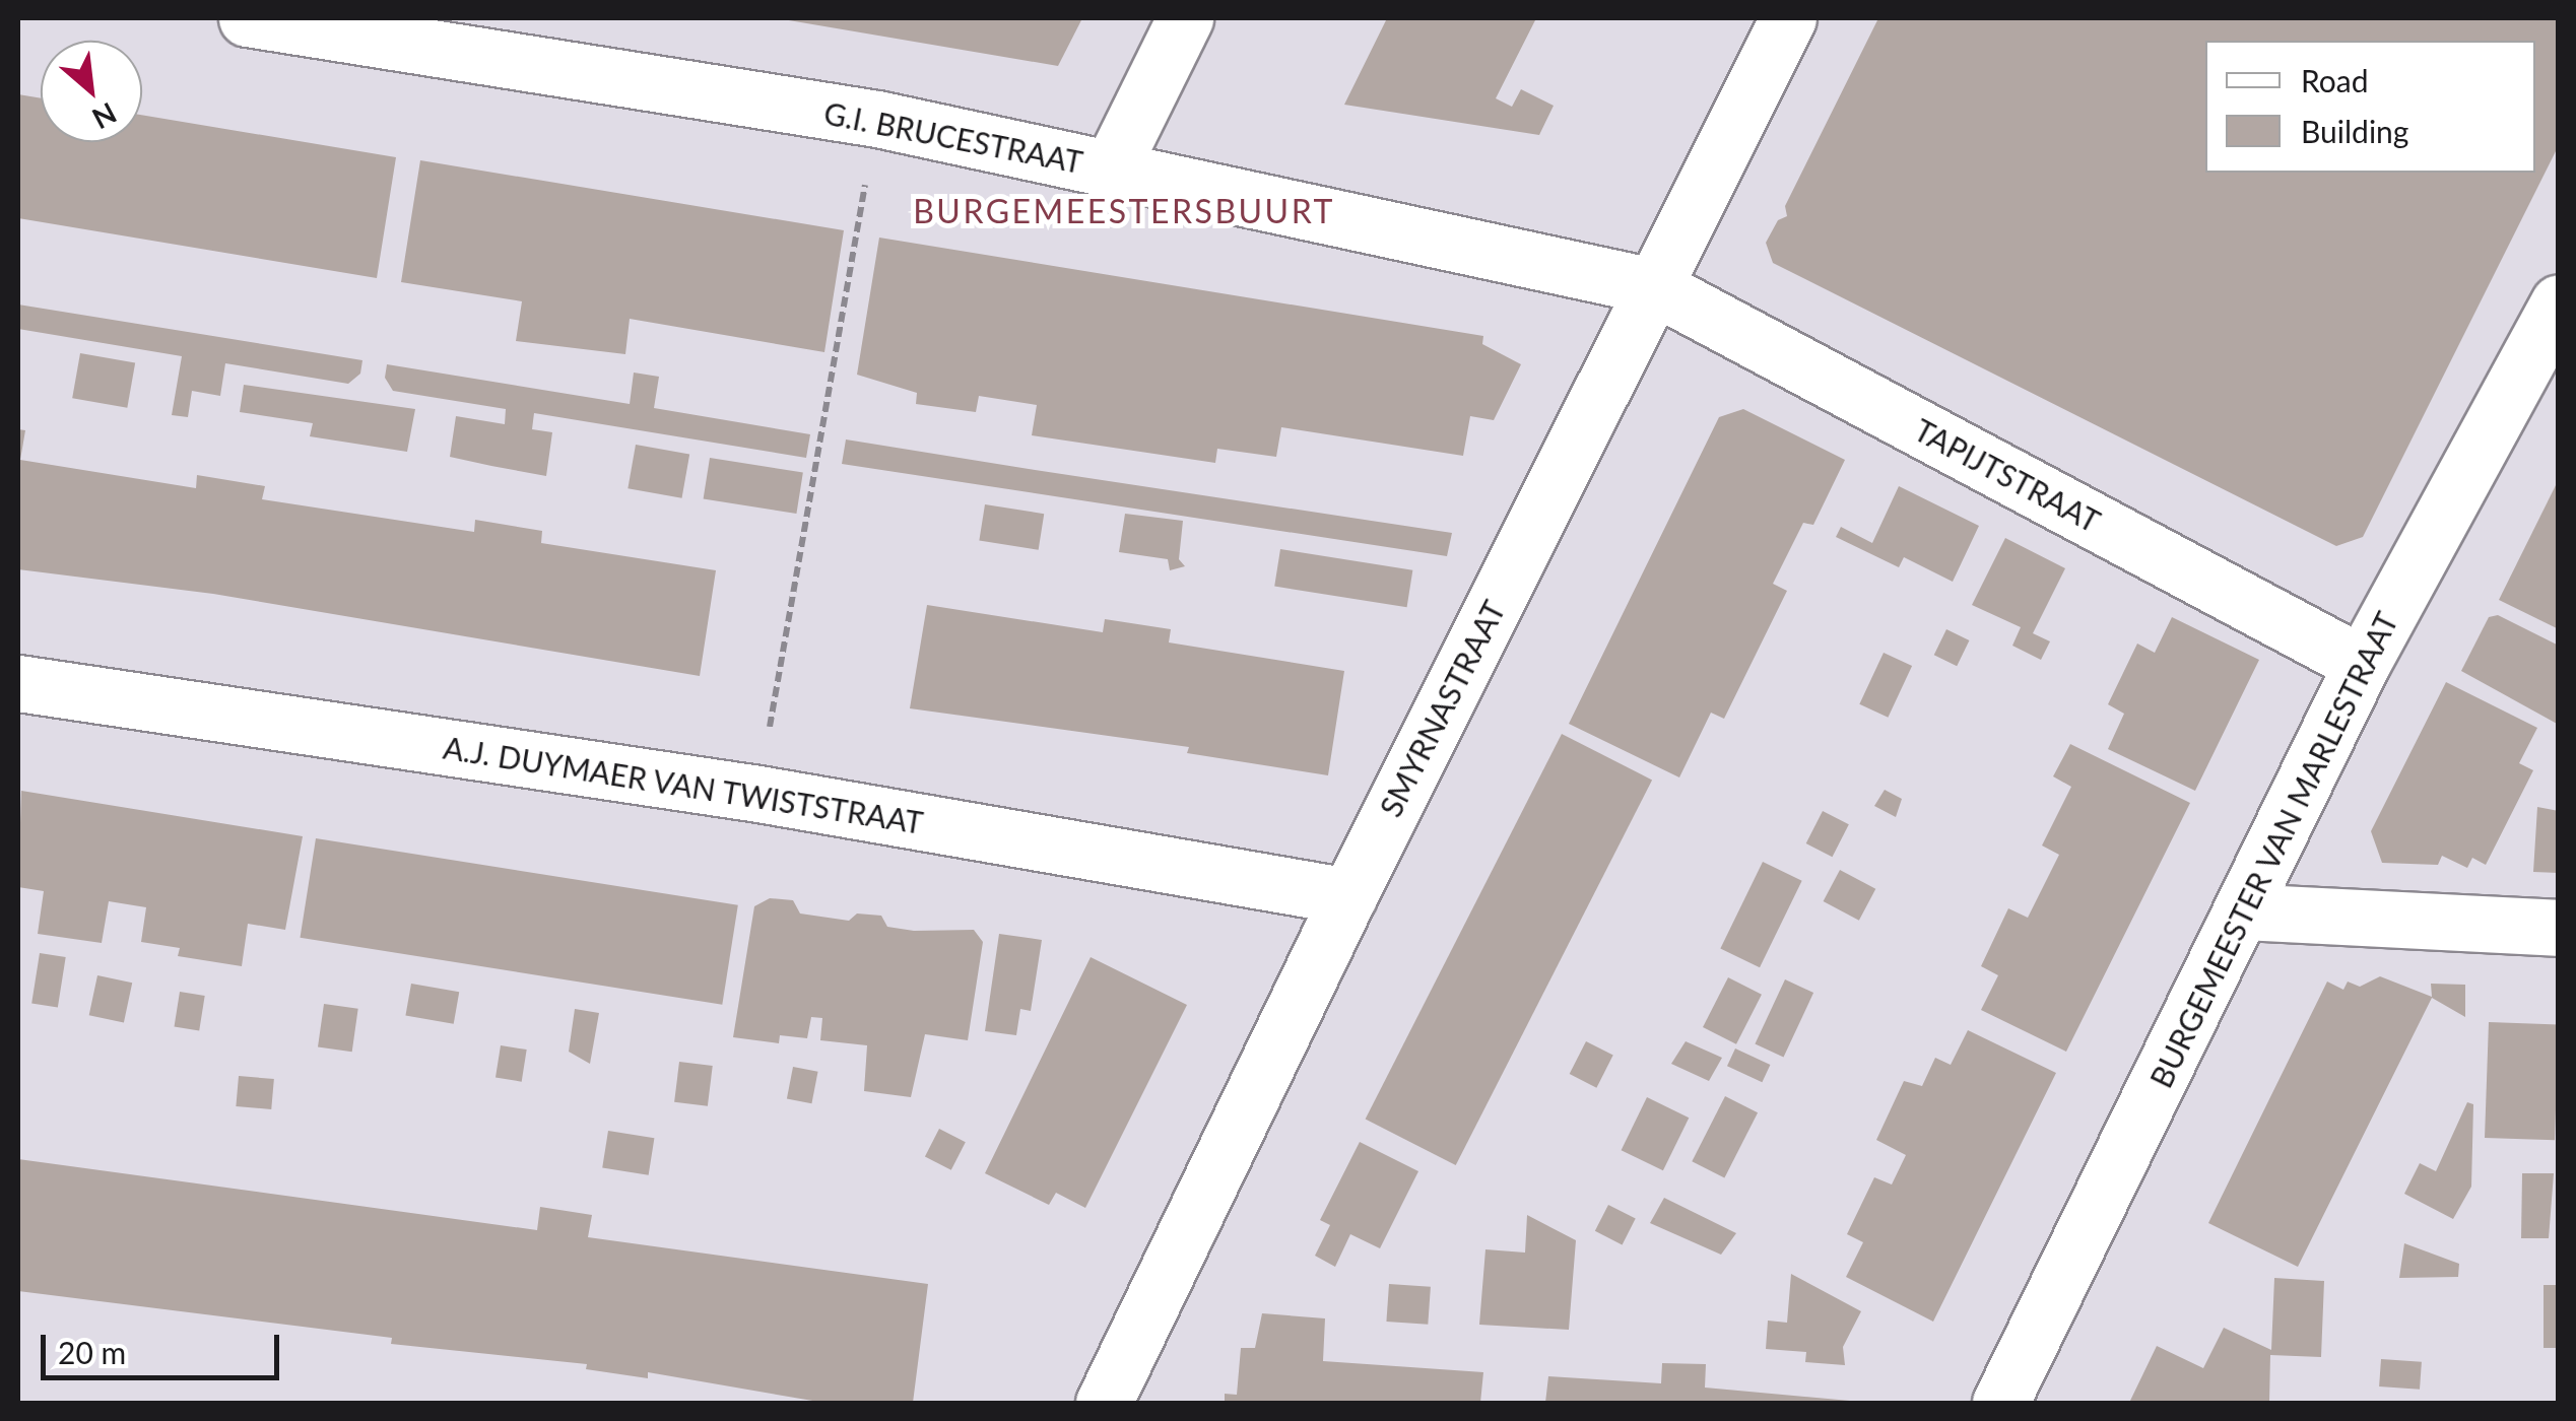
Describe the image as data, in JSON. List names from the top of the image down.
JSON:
{
  "streets": {
    "street": [
      "G.I. BRUCESTRAAT",
      "TAPIJTSTRAAT",
      "SMYRNASTRAAT",
      "A.J. DUYMAER VAN TWISTSTRAAT",
      "BURGEMEESTER VAN MARLESTRAAT"
    ]
  },
  "crossings": [
    ["G.I. BRUCESTRAAT", "TAPIJTSTRAAT"],
    ["G.I. BRUCESTRAAT", "SMYRNASTRAAT"],
    ["TAPIJTSTRAAT", "SMYRNASTRAAT"],
    ["TAPIJTSTRAAT", "BURGEMEESTER VAN MARLESTRAAT"],
    ["SMYRNASTRAAT", "A.J. DUYMAER VAN TWISTSTRAAT"]
  ],
  "districts": ["BURGEMEESTERSBUURT"],
  "legend": ["Road", "Building"],
  "scale_bar": "20 m",
  "north": "bottom right"
}
